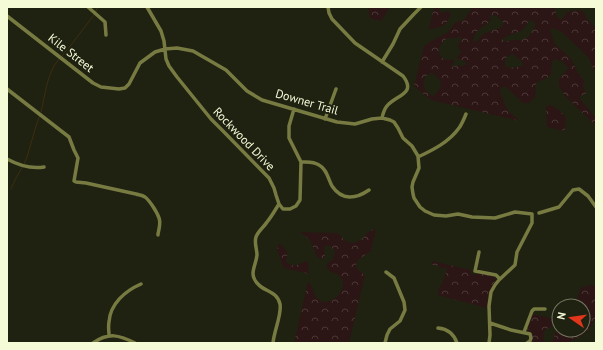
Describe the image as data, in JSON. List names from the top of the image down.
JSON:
{
  "streets": {
    "street": ["Kile Street", "Downer Trail", "Rockwood Drive"]
  },
  "crossings": [
    ["Kile Street", "Downer Trail"],
    ["Downer Trail", "Rockwood Drive"]
  ],
  "north": "left"
}
